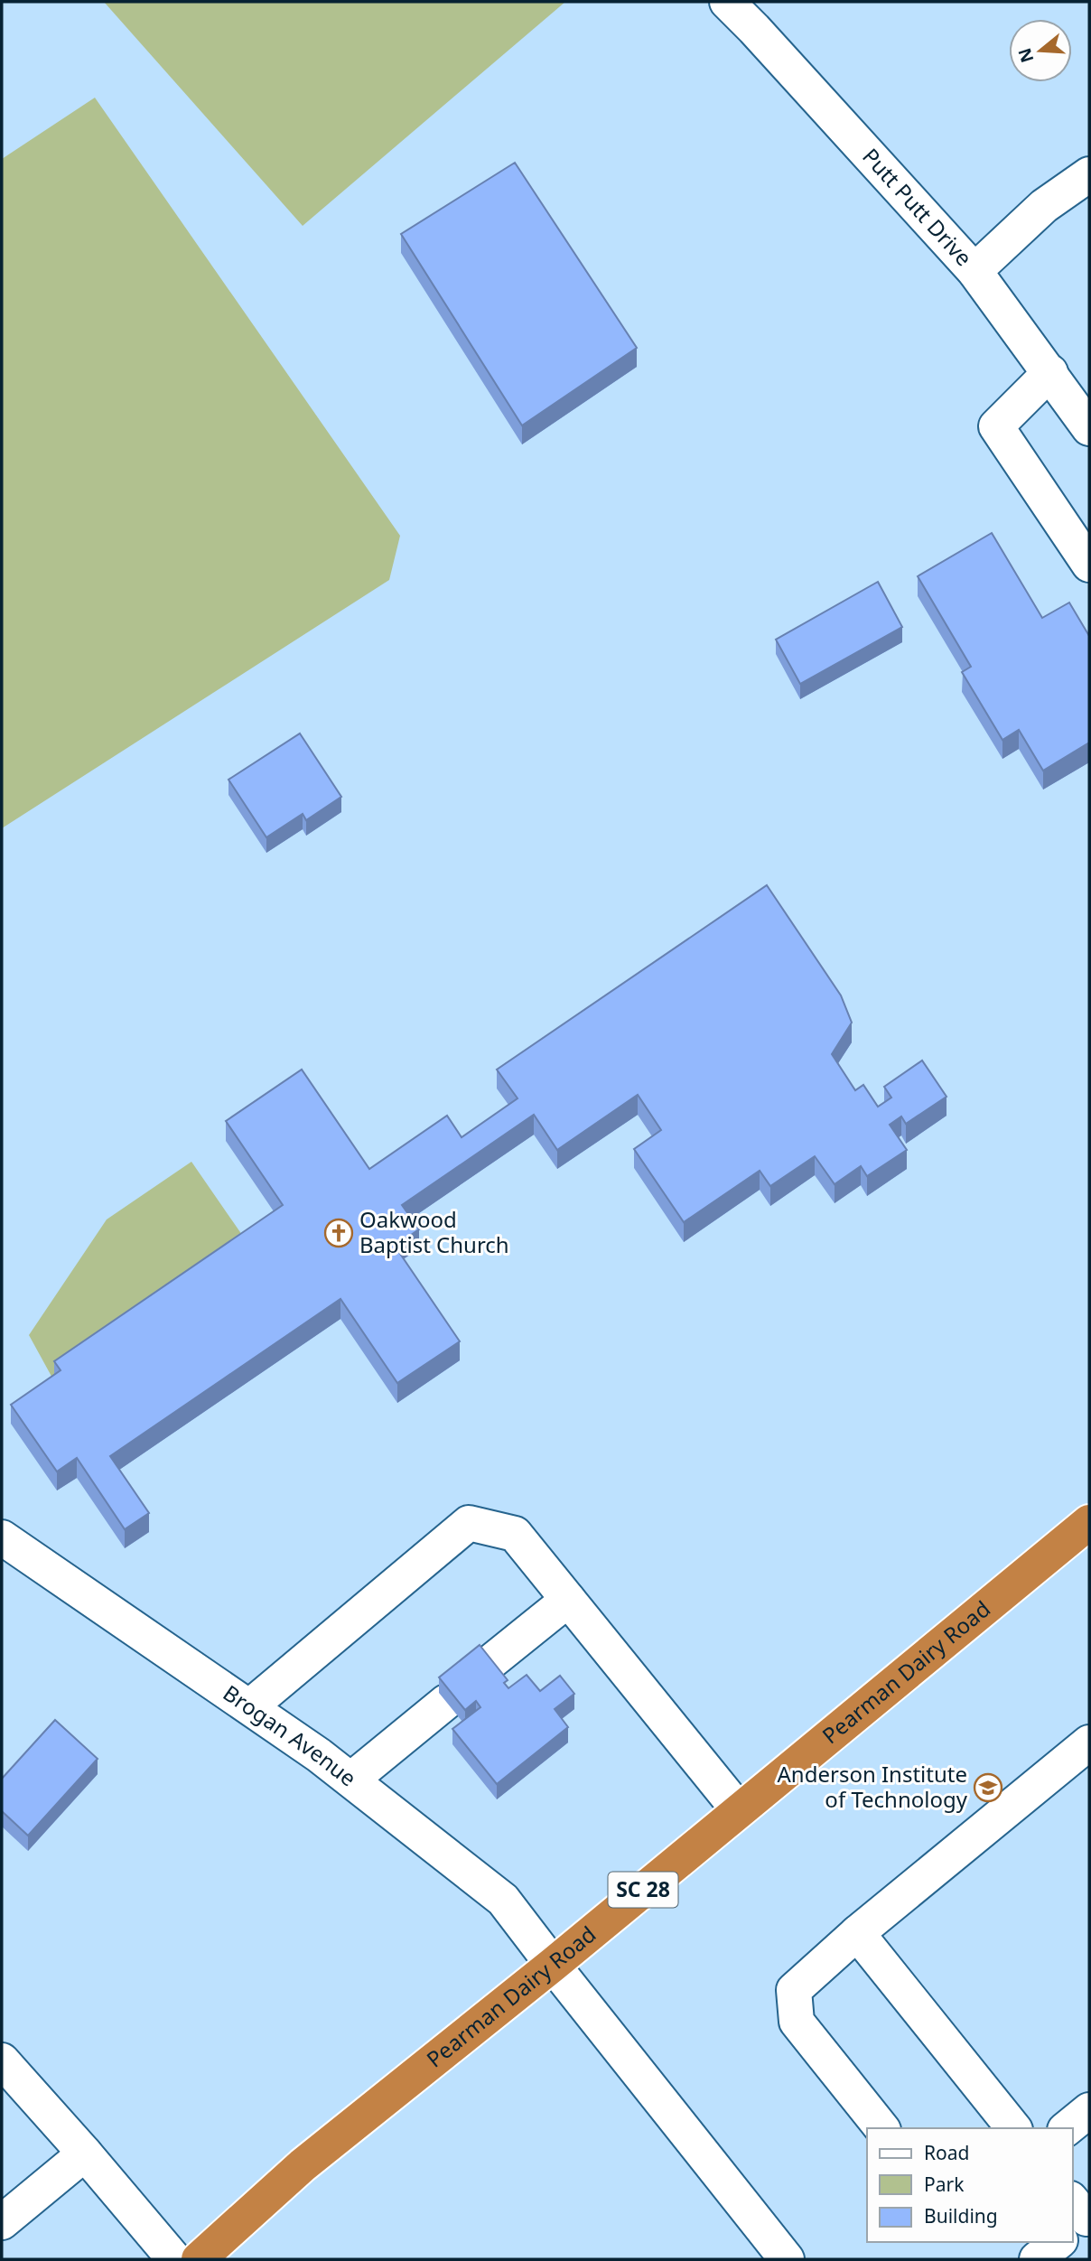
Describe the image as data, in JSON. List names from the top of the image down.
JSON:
{
  "streets": {
    "highway": ["Pearman Dairy Road", "SC 28"],
    "street": ["Putt Putt Drive", "Brogan Avenue"]
  },
  "crossings": [
    ["Pearman Dairy Road", "Brogan Avenue"]
  ],
  "places": {
    "church": ["Oakwood Baptist Church"],
    "school or university": ["Anderson Institute of Technology"]
  },
  "legend": ["Road", "Park", "Building"],
  "north": "left"
}
